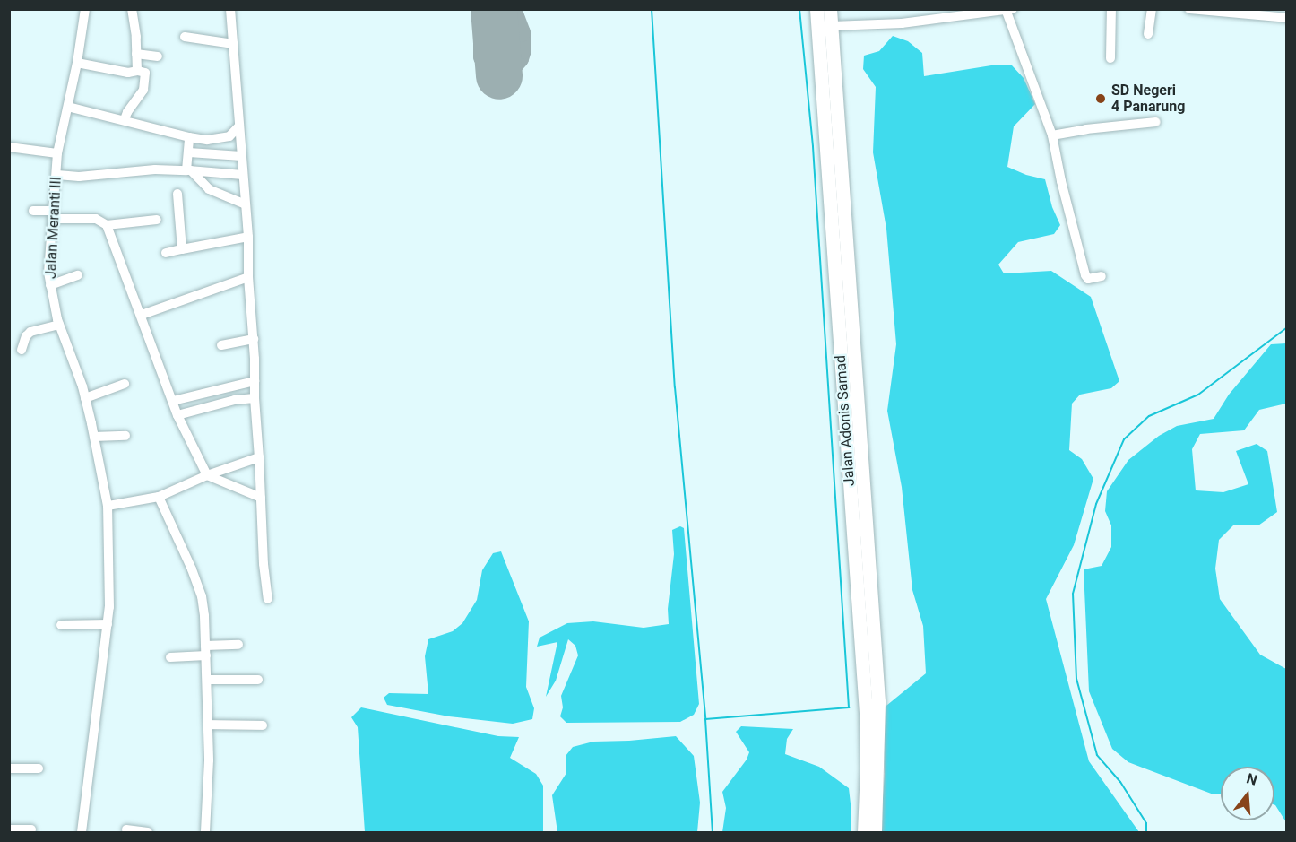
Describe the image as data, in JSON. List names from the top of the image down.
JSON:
{
  "streets": {
    "highway": ["Jalan Adonis Samad"],
    "street": ["Jalan Meranti III"]
  },
  "places": ["SD Negeri 4 Panarung"],
  "north": "top"
}
